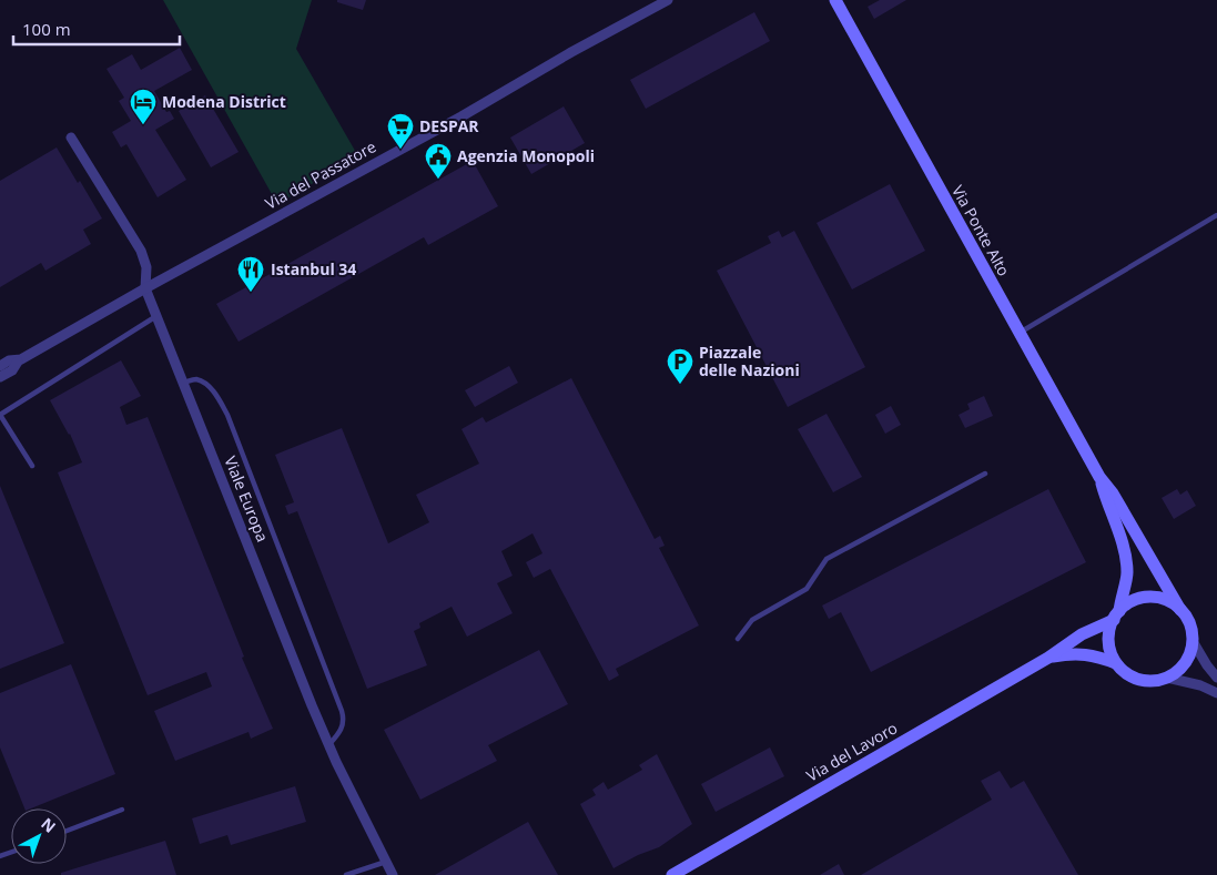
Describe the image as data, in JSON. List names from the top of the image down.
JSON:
{
  "streets": {
    "main road": ["Via Ponte Alto", "Via del Lavoro"],
    "street": ["Via del Passatore", "Viale Europa"]
  },
  "crossings": [
    ["Via del Passatore", "Viale Europa"],
    ["Via Ponte Alto", "Via del Lavoro"]
  ],
  "places": {
    "hotel": ["Modena District"],
    "supermarket": ["DESPAR"],
    "public building": ["Agenzia Monopoli"],
    "restaurant": ["Istanbul 34"],
    "parking": ["Piazzale delle Nazioni"]
  },
  "scale_bar": "100 m",
  "north": "top right"
}
